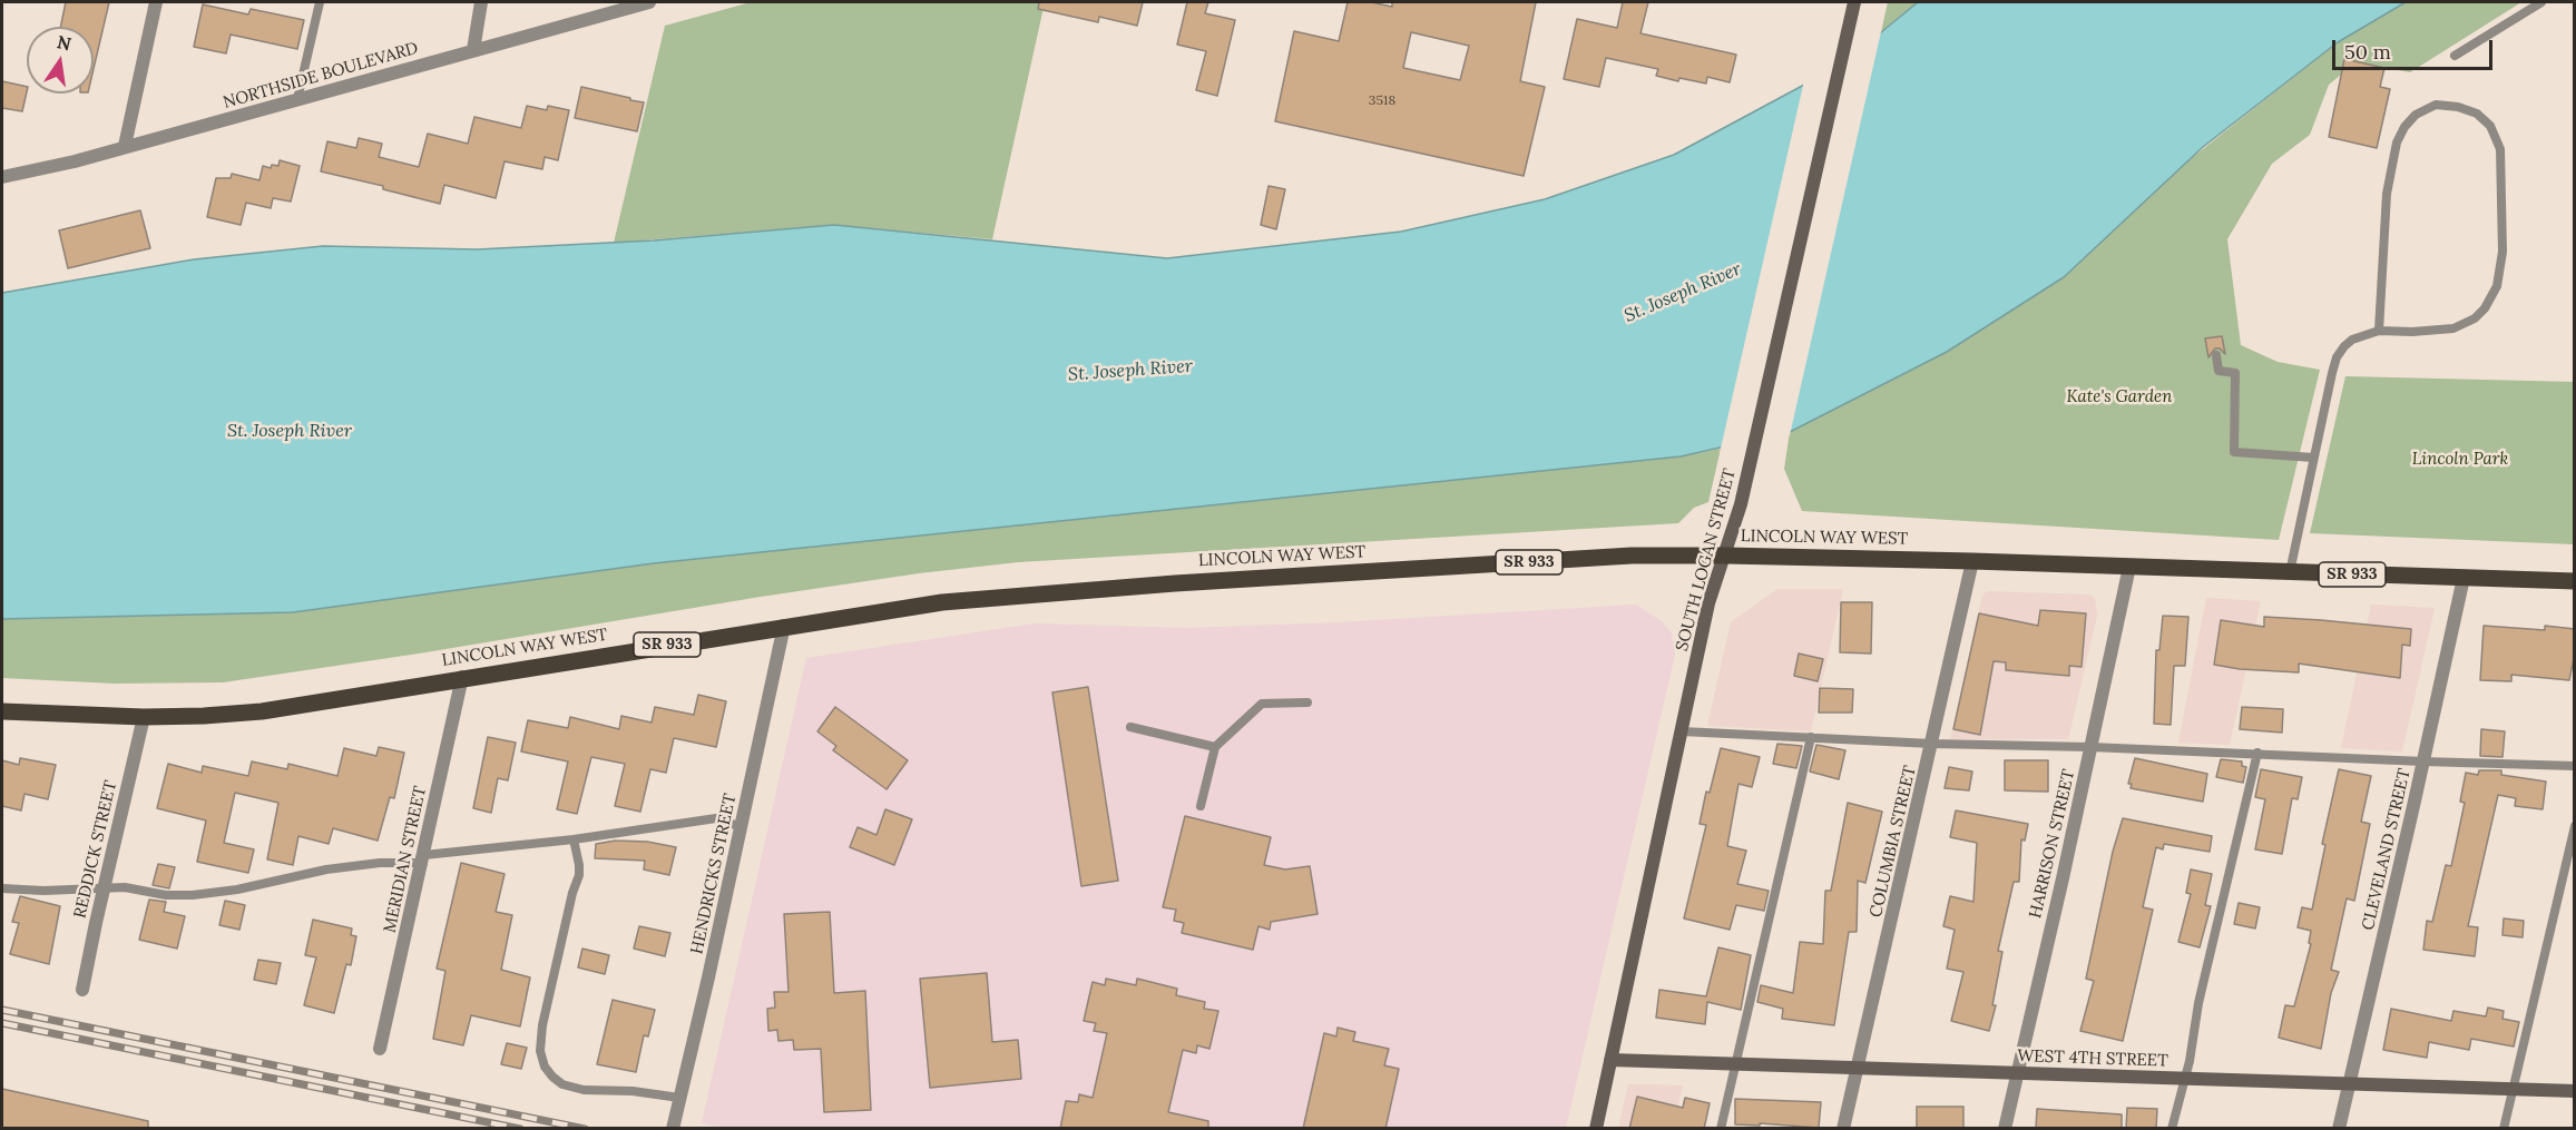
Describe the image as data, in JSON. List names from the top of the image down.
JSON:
{
  "streets": {
    "main road": ["LINCOLN WAY WEST", "SR 933"],
    "street": [
      "NORTHSIDE BOULEVARD",
      "SOUTH LOGAN STREET",
      "COLUMBIA STREET",
      "HARRISON STREET",
      "REDDICK STREET",
      "CLEVELAND STREET",
      "MERIDIAN STREET",
      "HENDRICKS STREET",
      "WEST 4TH STREET"
    ]
  },
  "crossings": [
    ["LINCOLN WAY WEST", "SOUTH LOGAN STREET"],
    ["LINCOLN WAY WEST", "COLUMBIA STREET"],
    ["LINCOLN WAY WEST", "HARRISON STREET"],
    ["LINCOLN WAY WEST", "REDDICK STREET"],
    ["LINCOLN WAY WEST", "CLEVELAND STREET"],
    ["LINCOLN WAY WEST", "MERIDIAN STREET"],
    ["LINCOLN WAY WEST", "HENDRICKS STREET"],
    ["SOUTH LOGAN STREET", "WEST 4TH STREET"],
    ["COLUMBIA STREET", "WEST 4TH STREET"],
    ["HARRISON STREET", "WEST 4TH STREET"],
    ["CLEVELAND STREET", "WEST 4TH STREET"]
  ],
  "water": ["St. Joseph River"],
  "parks": ["Kate's Garden", "Lincoln Park"],
  "house_numbers": ["3518"],
  "scale_bar": "50 m",
  "north": "top"
}
